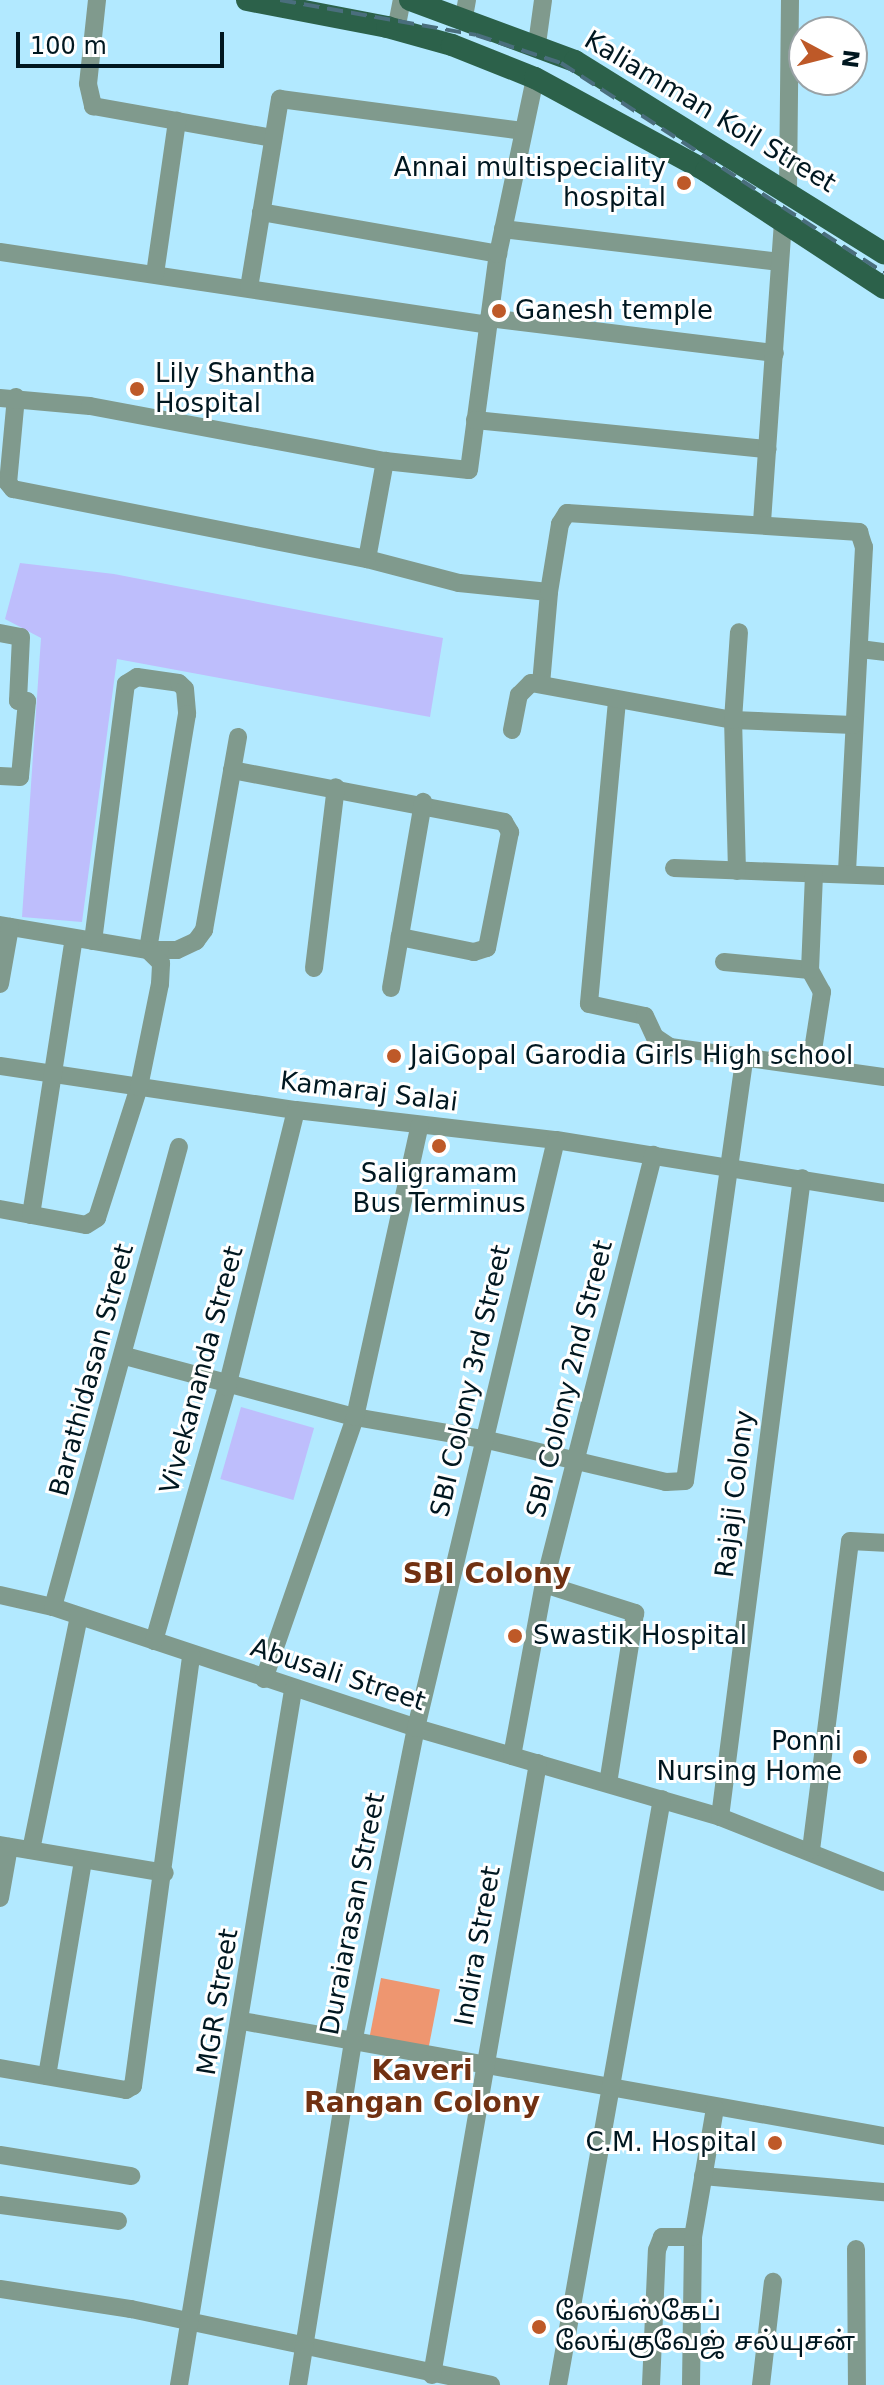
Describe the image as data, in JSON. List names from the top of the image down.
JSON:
{
  "streets": {
    "main road": ["Kaliamman Koil Street"],
    "street": [
      "Kamaraj Salai",
      "Barathidasan Street",
      "Vivekananda Street",
      "SBI Colony 2nd Street",
      "SBI Colony 3rd Street",
      "Rajaji Colony",
      "Abusali Street",
      "Duraiarasan Street",
      "Indira Street",
      "MGR Street"
    ]
  },
  "crossings": [
    ["Kamaraj Salai", "Vivekananda Street"],
    ["Kamaraj Salai", "SBI Colony 2nd Street"],
    ["Kamaraj Salai", "SBI Colony 3rd Street"],
    ["Kamaraj Salai", "Rajaji Colony"],
    ["Barathidasan Street", "Abusali Street"],
    ["Vivekananda Street", "Abusali Street"],
    ["SBI Colony 2nd Street", "Abusali Street"],
    ["SBI Colony 3rd Street", "Abusali Street"],
    ["SBI Colony 3rd Street", "Duraiarasan Street"],
    ["Rajaji Colony", "Abusali Street"],
    ["Abusali Street", "Duraiarasan Street"],
    ["Abusali Street", "Indira Street"],
    ["Abusali Street", "MGR Street"]
  ],
  "districts": ["SBI Colony", "Kaveri Rangan Colony"],
  "places": [
    "Annai multispeciality hospital",
    "Ganesh temple",
    "Lily Shantha Hospital",
    "JaiGopal Garodia Girls High school",
    "Saligramam Bus Terminus",
    "Swastik Hospital",
    "Ponni Nursing Home",
    "C.M. Hospital",
    "லேங்ஸ்கேப் லேங்குவேஜ் சல்யுசன்"
  ],
  "scale_bar": "100 m",
  "north": "right"
}
